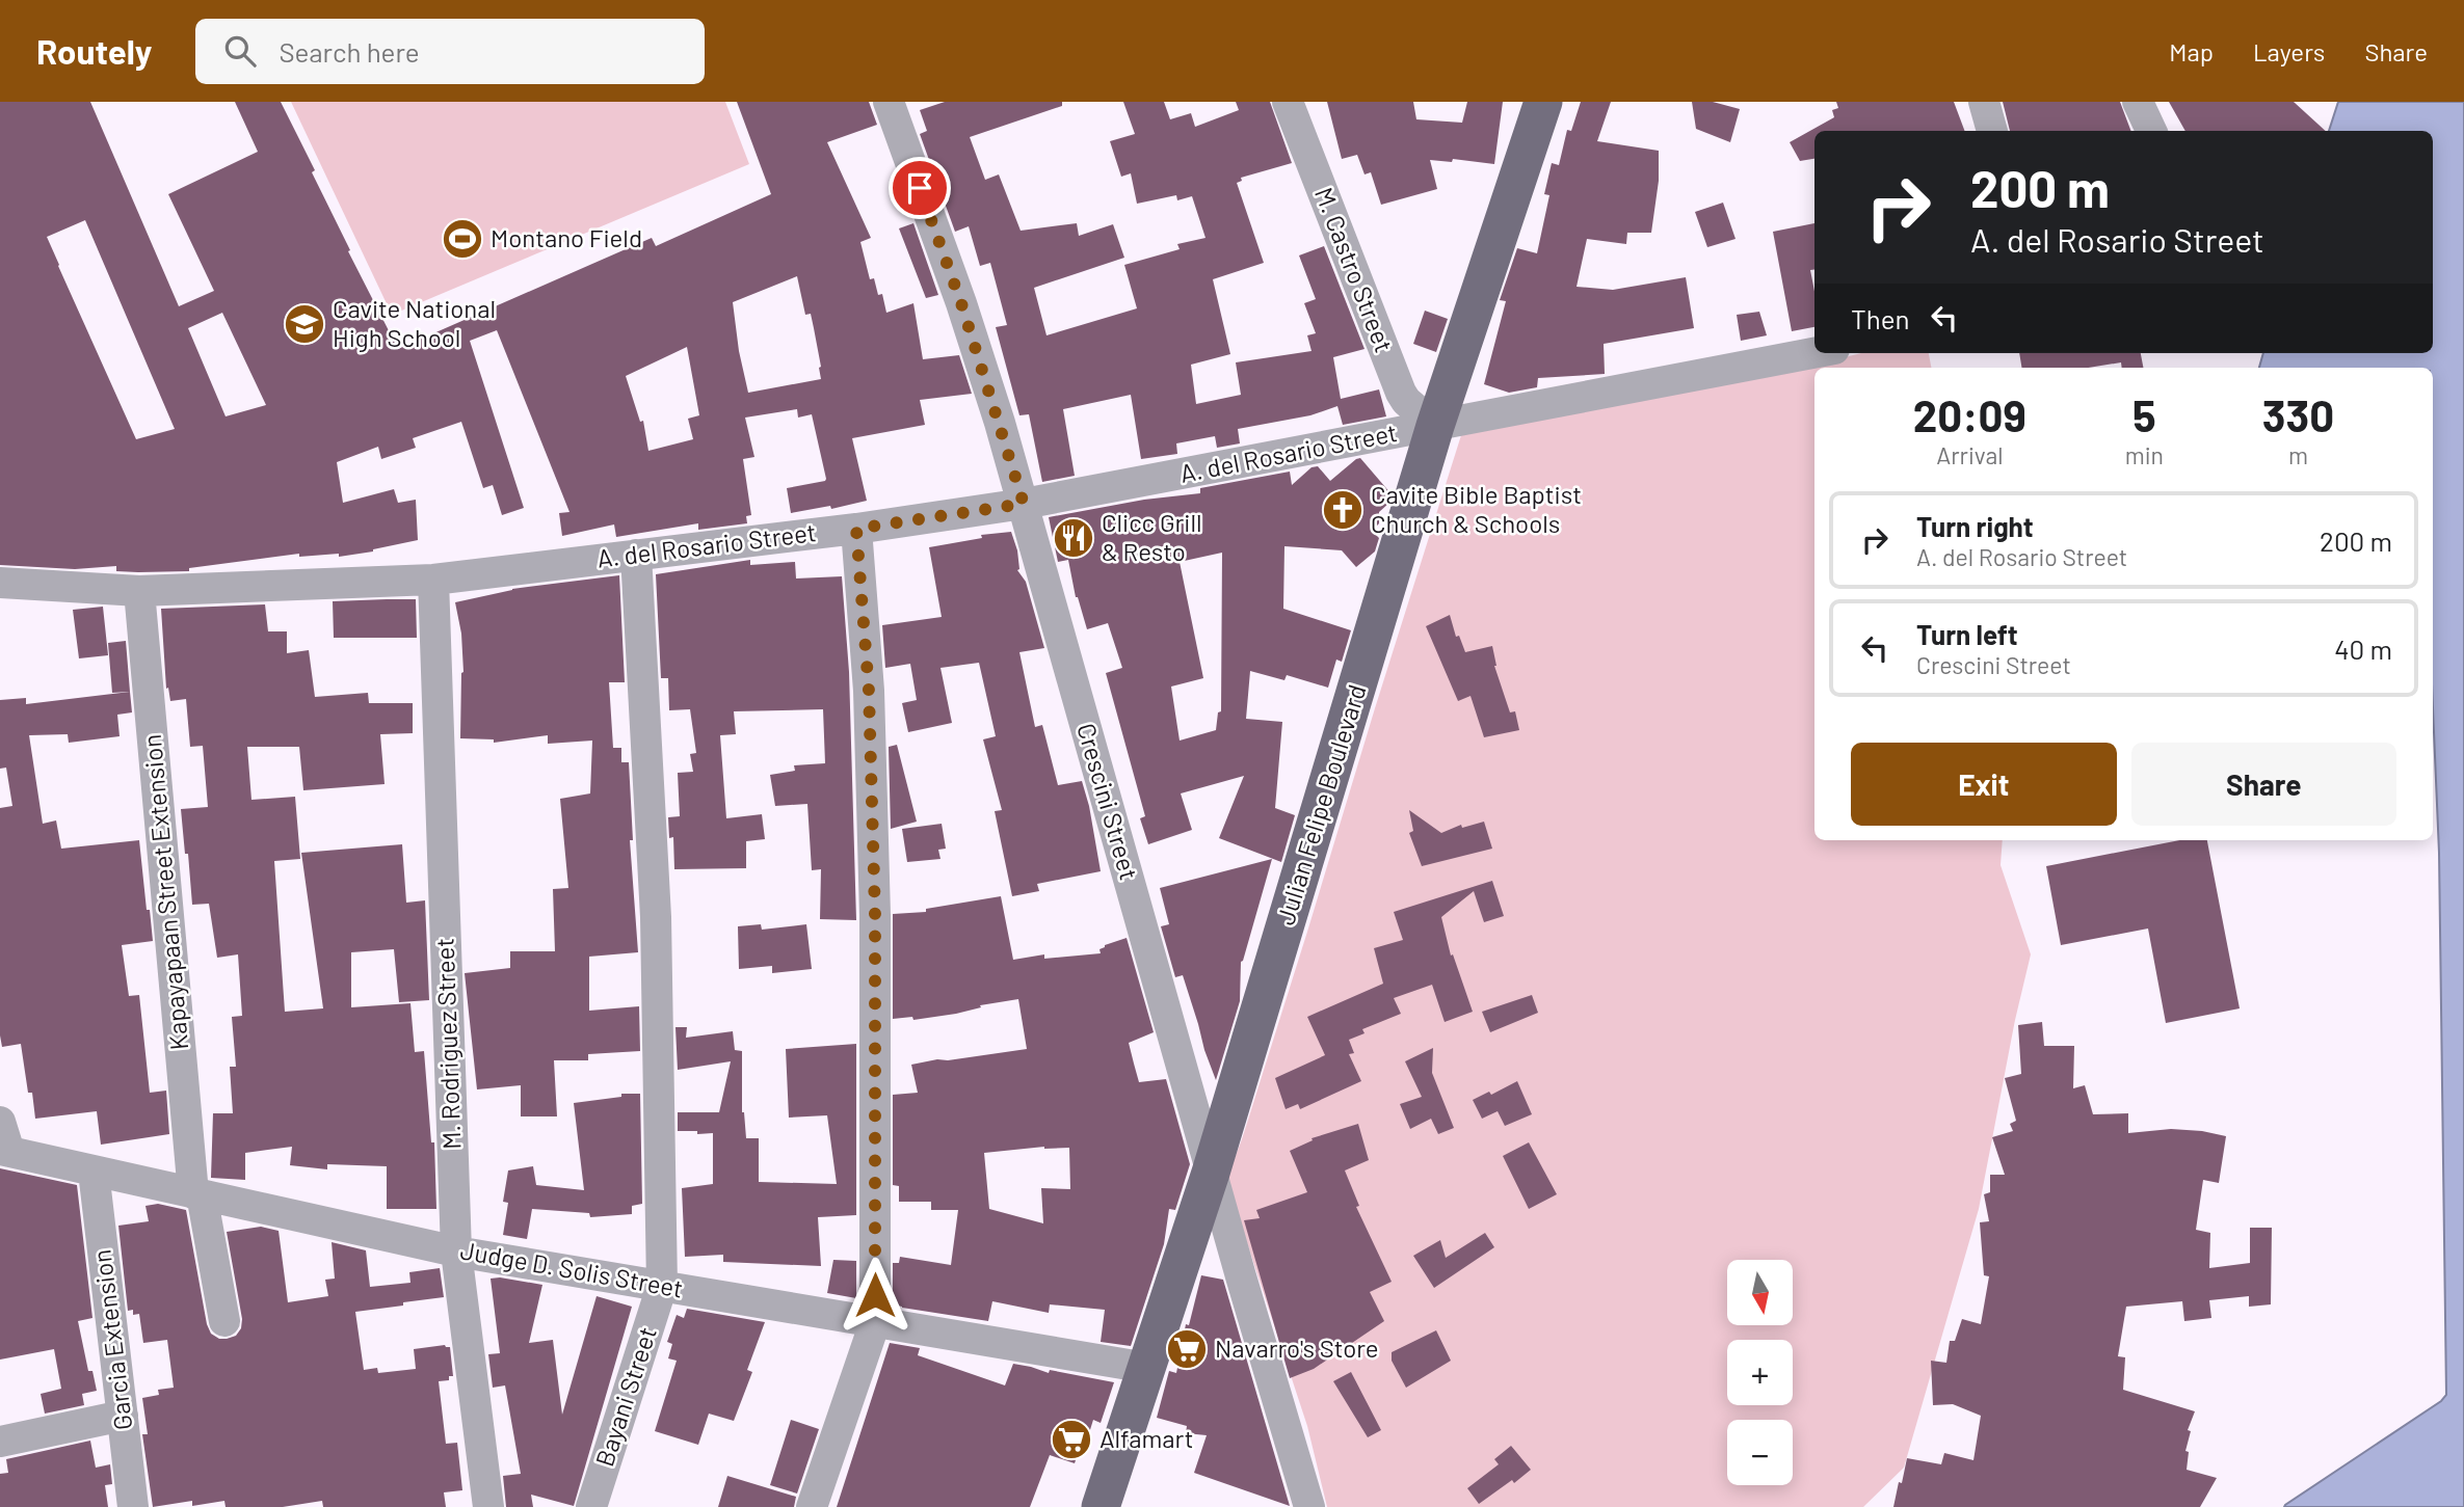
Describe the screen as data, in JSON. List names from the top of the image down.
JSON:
{
  "streets": {
    "main road": ["Julian Felipe Boulevard"],
    "street": [
      "M. Castro Street",
      "A. del Rosario Street",
      "Crescini Street",
      "Kapayapaan Street Extension",
      "M. Rodriguez Street",
      "Judge D. Solis Street",
      "Garcia Extension",
      "Bayani Street"
    ]
  },
  "crossings": [
    ["M. Castro Street", "A. del Rosario Street"],
    ["M. Castro Street", "Julian Felipe Boulevard"],
    ["A. del Rosario Street", "Crescini Street"],
    ["A. del Rosario Street", "Julian Felipe Boulevard"],
    ["A. del Rosario Street", "Kapayapaan Street Extension"],
    ["A. del Rosario Street", "M. Rodriguez Street"],
    ["A. del Rosario Street", "Bayani Street"],
    ["Crescini Street", "Julian Felipe Boulevard"],
    ["Julian Felipe Boulevard", "Judge D. Solis Street"],
    ["Kapayapaan Street Extension", "Judge D. Solis Street"],
    ["M. Rodriguez Street", "Judge D. Solis Street"],
    ["Judge D. Solis Street", "Garcia Extension"],
    ["Judge D. Solis Street", "Bayani Street"]
  ],
  "places": {
    "sports": ["Montano Field"],
    "school or university": ["Cavite National High School"],
    "church": ["Cavite Bible Baptist Church & Schools"],
    "restaurant": ["Clicc Grill & Resto"],
    "supermarket": ["Navarro's Store", "Alfamart"]
  },
  "north": "bottom",
  "page": {
    "header": "Routely",
    "search": "Search here",
    "nav": ["Map", "Layers", "Share"],
    "turn": ["200 m", "A. del Rosario Street"],
    "then": "Then",
    "eta": [
      "20:09",
      "Arrival",
      "5",
      "min",
      "330",
      "m"
    ],
    "list": [
      {
        "name": "Turn right",
        "note": "A. del Rosario Street",
        "value": "200 m"
      },
      {
        "name": "Turn left",
        "note": "Crescini Street",
        "value": "40 m"
      }
    ],
    "buttons": ["Exit", "Share"],
    "map_buttons": ["+", "−"]
  }
}
